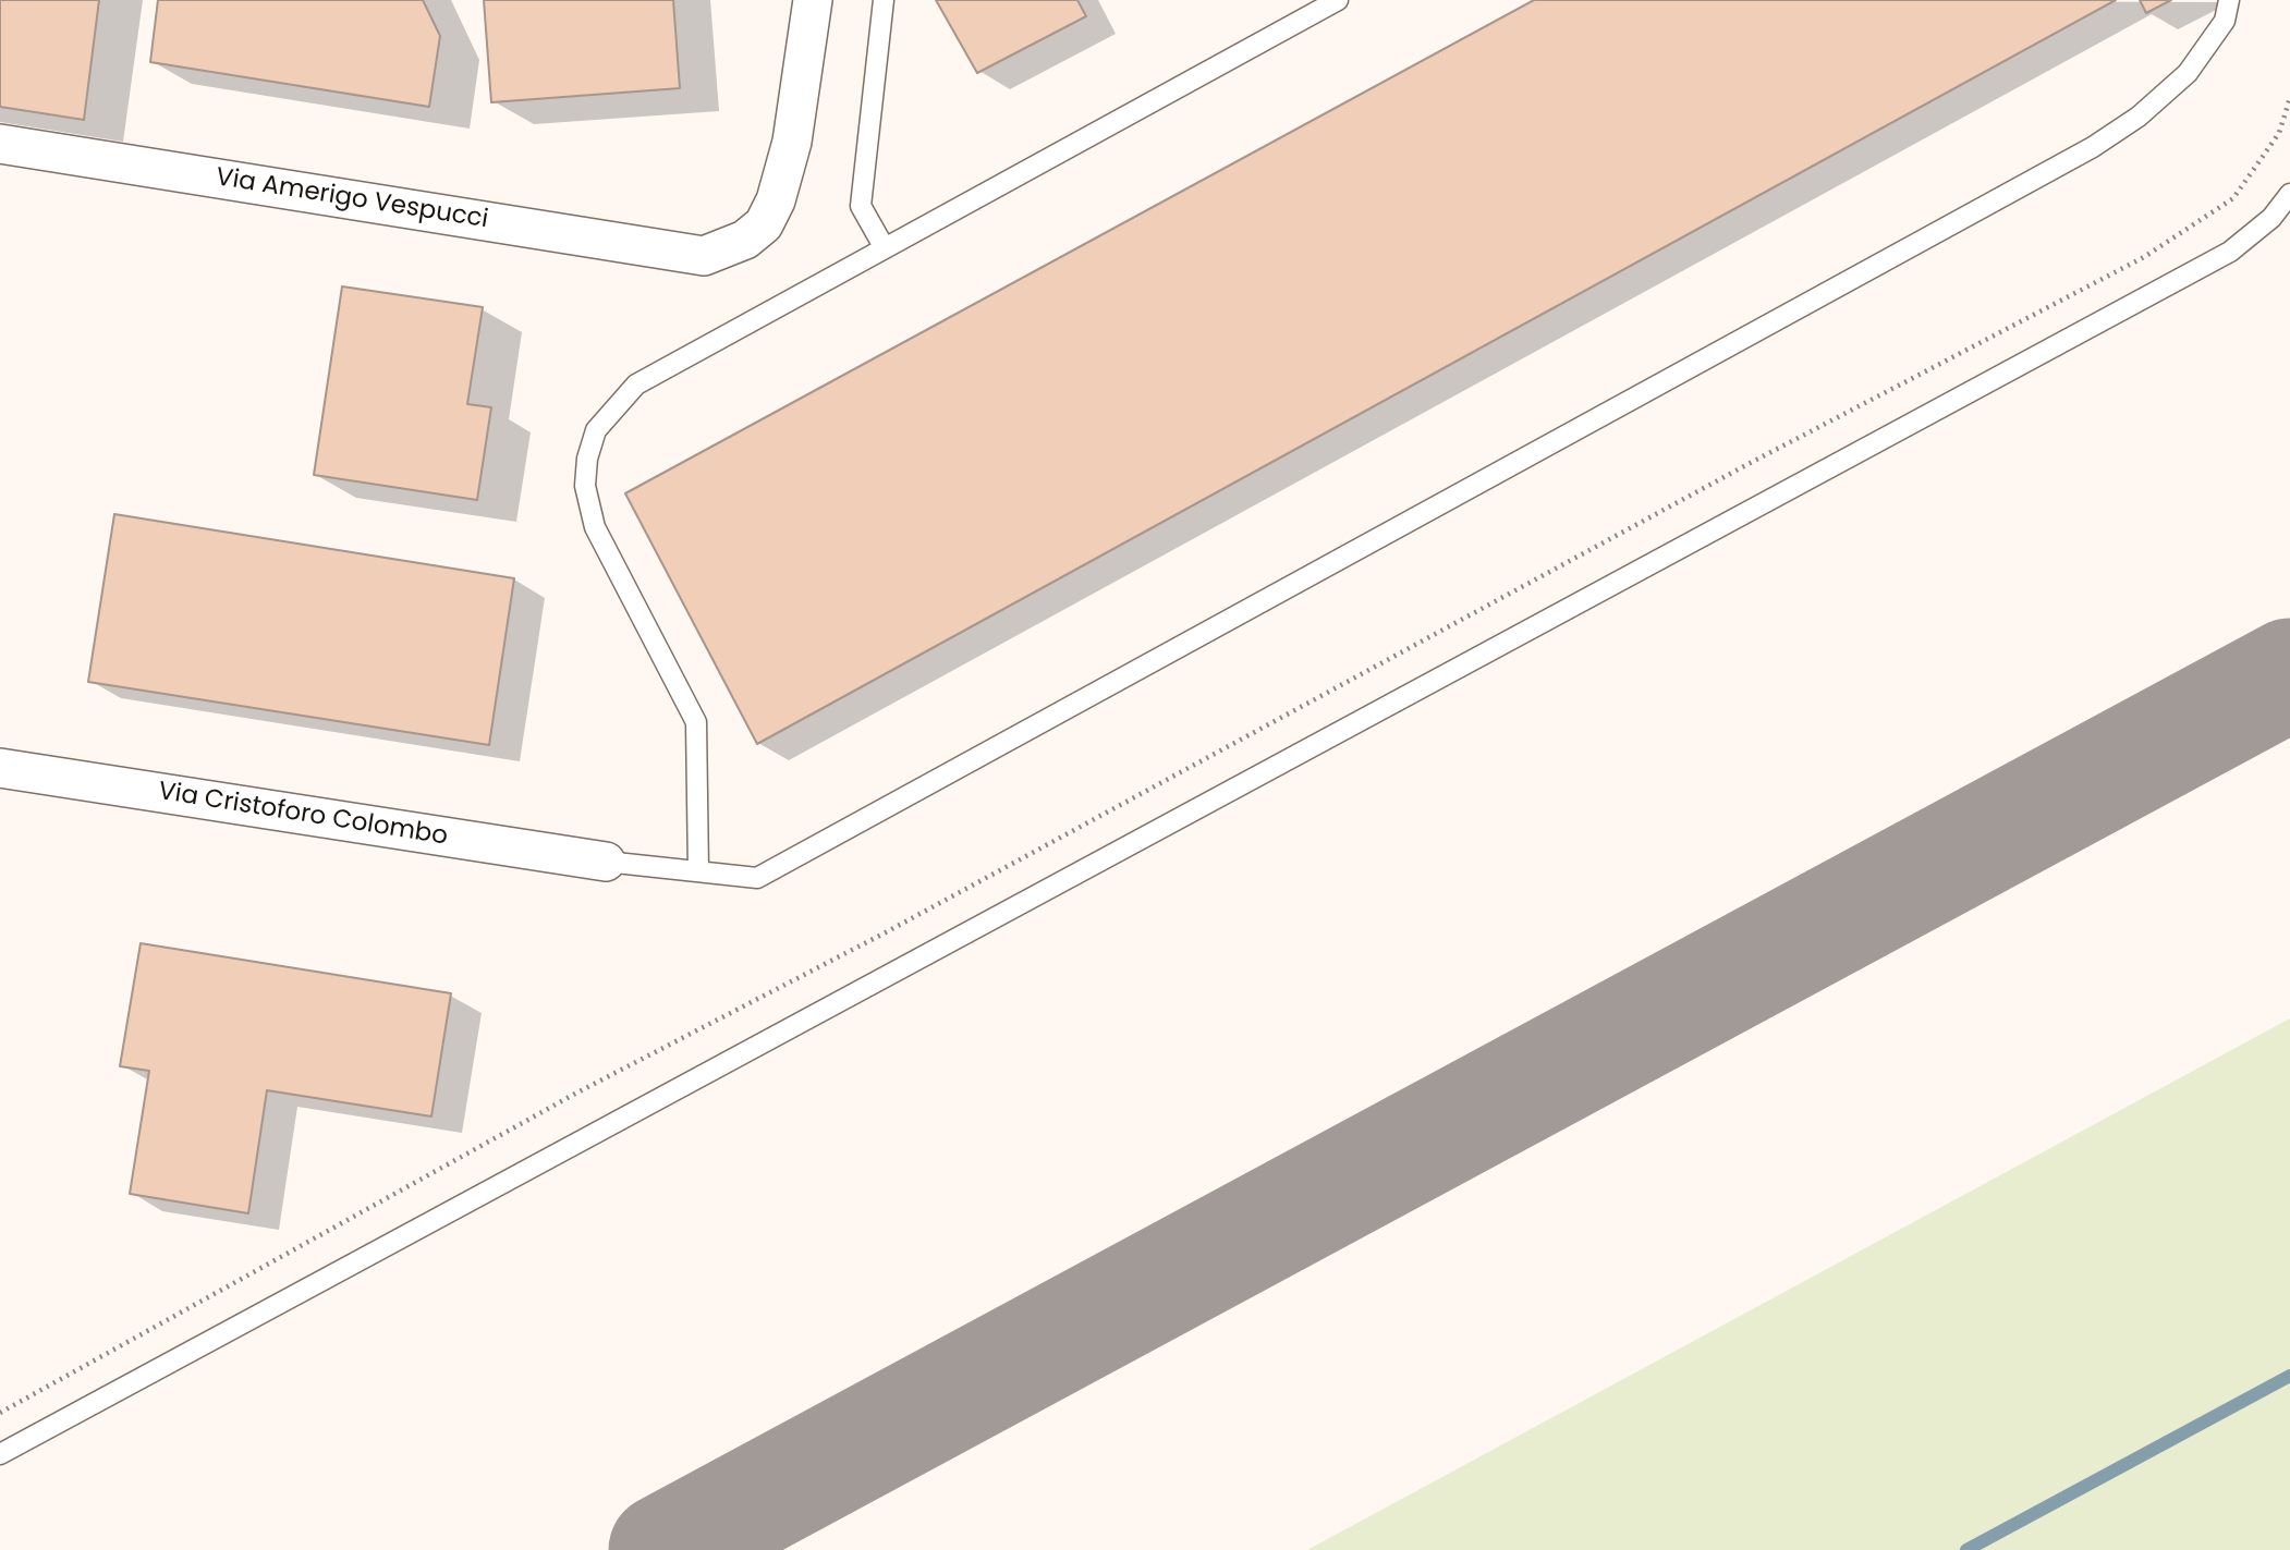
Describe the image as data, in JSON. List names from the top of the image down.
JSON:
{
  "streets": {
    "street": ["Via Amerigo Vespucci", "Via Cristoforo Colombo"]
  }
}
